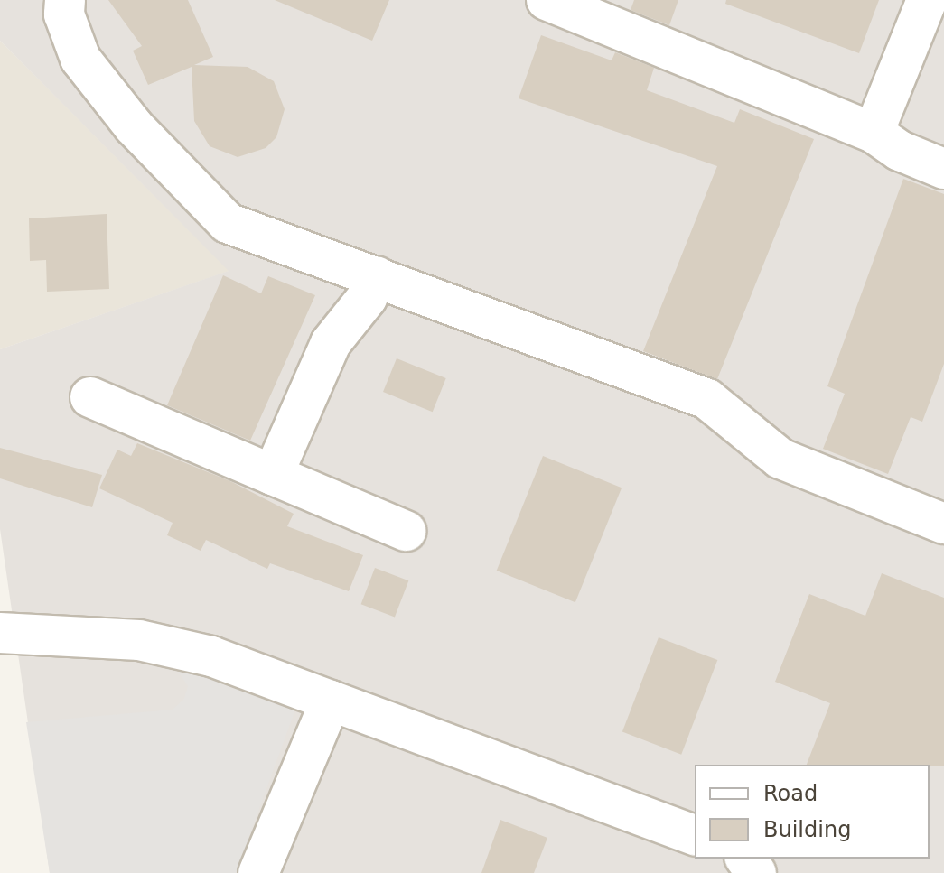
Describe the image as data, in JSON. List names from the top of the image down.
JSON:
{
  "legend": ["Road", "Building"]
}
